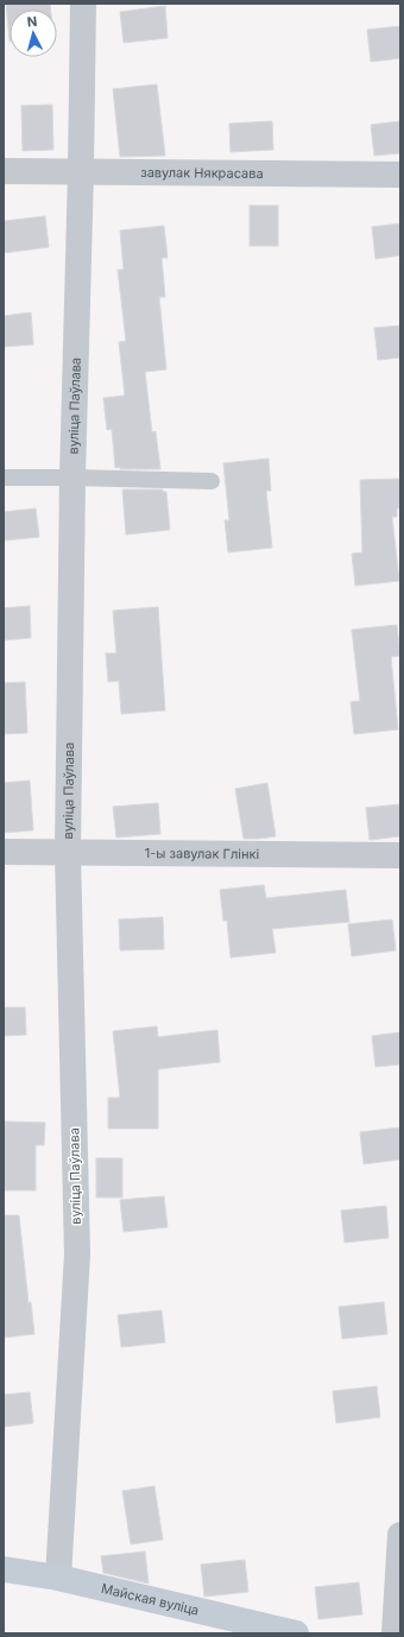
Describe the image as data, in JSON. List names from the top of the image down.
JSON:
{
  "streets": {
    "street": [
      "завулак Някрасава",
      "вуліца Паўлава",
      "1-ы завулак Глінкі",
      "Майская вуліца"
    ]
  },
  "crossings": [
    ["завулак Някрасава", "вуліца Паўлава"],
    ["вуліца Паўлава", "1-ы завулак Глінкі"],
    ["вуліца Паўлава", "Майская вуліца"]
  ],
  "north": "top"
}
